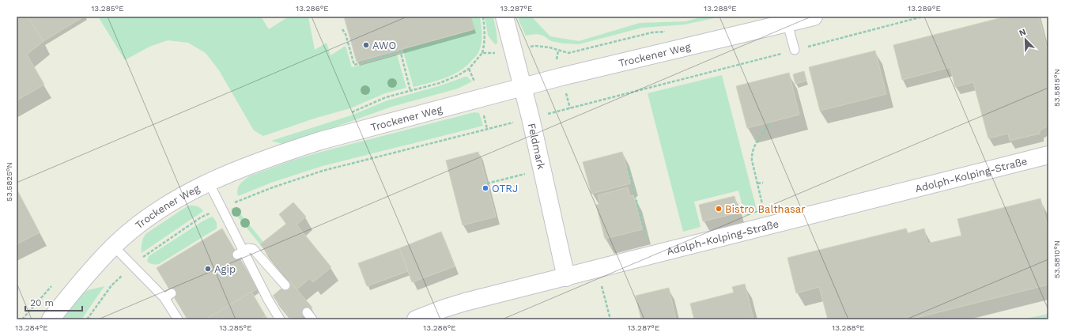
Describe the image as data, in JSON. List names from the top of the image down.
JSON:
{
  "streets": {
    "street": ["Trockener Weg", "Feldmark", "Adolph-Kolping-Straße"]
  },
  "crossings": [
    ["Trockener Weg", "Feldmark"],
    ["Feldmark", "Adolph-Kolping-Straße"]
  ],
  "places": [
    "AWO",
    "OTRJ",
    "Bistro Balthasar",
    "Agip"
  ],
  "scale_bar": "20 m",
  "north": "top left",
  "coordinates": [
    "13.285°E",
    "13.286°E",
    "13.287°E",
    "13.288°E",
    "13.289°E",
    "53.5815°N",
    "53.5825°N",
    "53.5810°N",
    "13.284°E"
  ]
}
